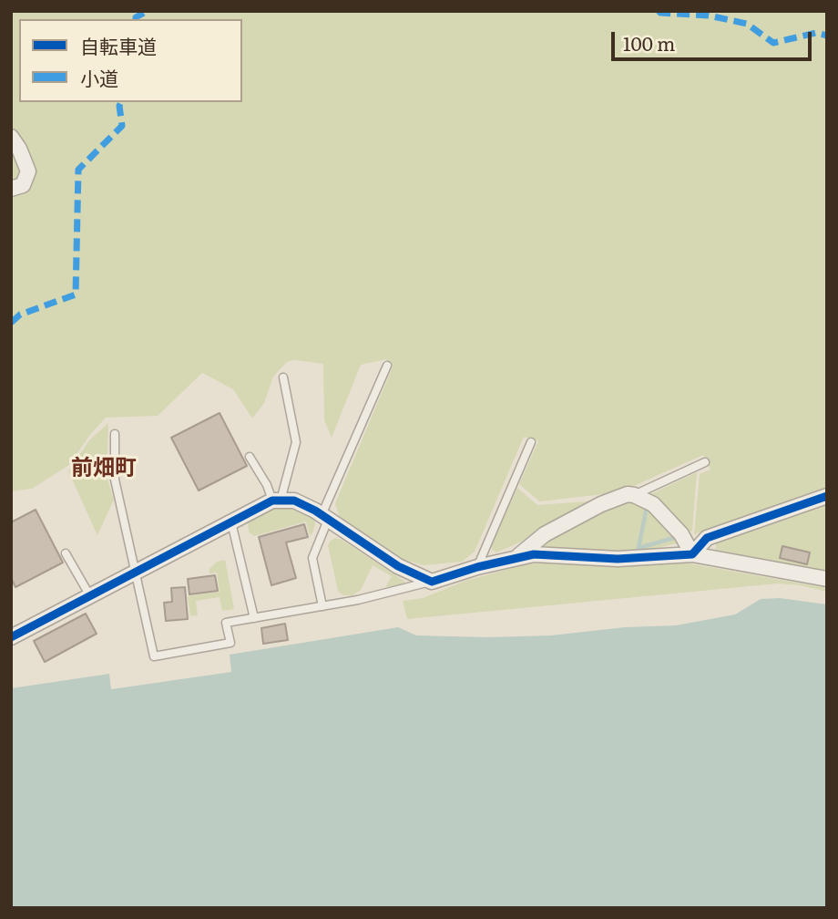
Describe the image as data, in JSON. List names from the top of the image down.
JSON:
{
  "districts": ["前畑町"],
  "legend": ["自転車道", "小道"],
  "scale_bar": "100 m"
}
